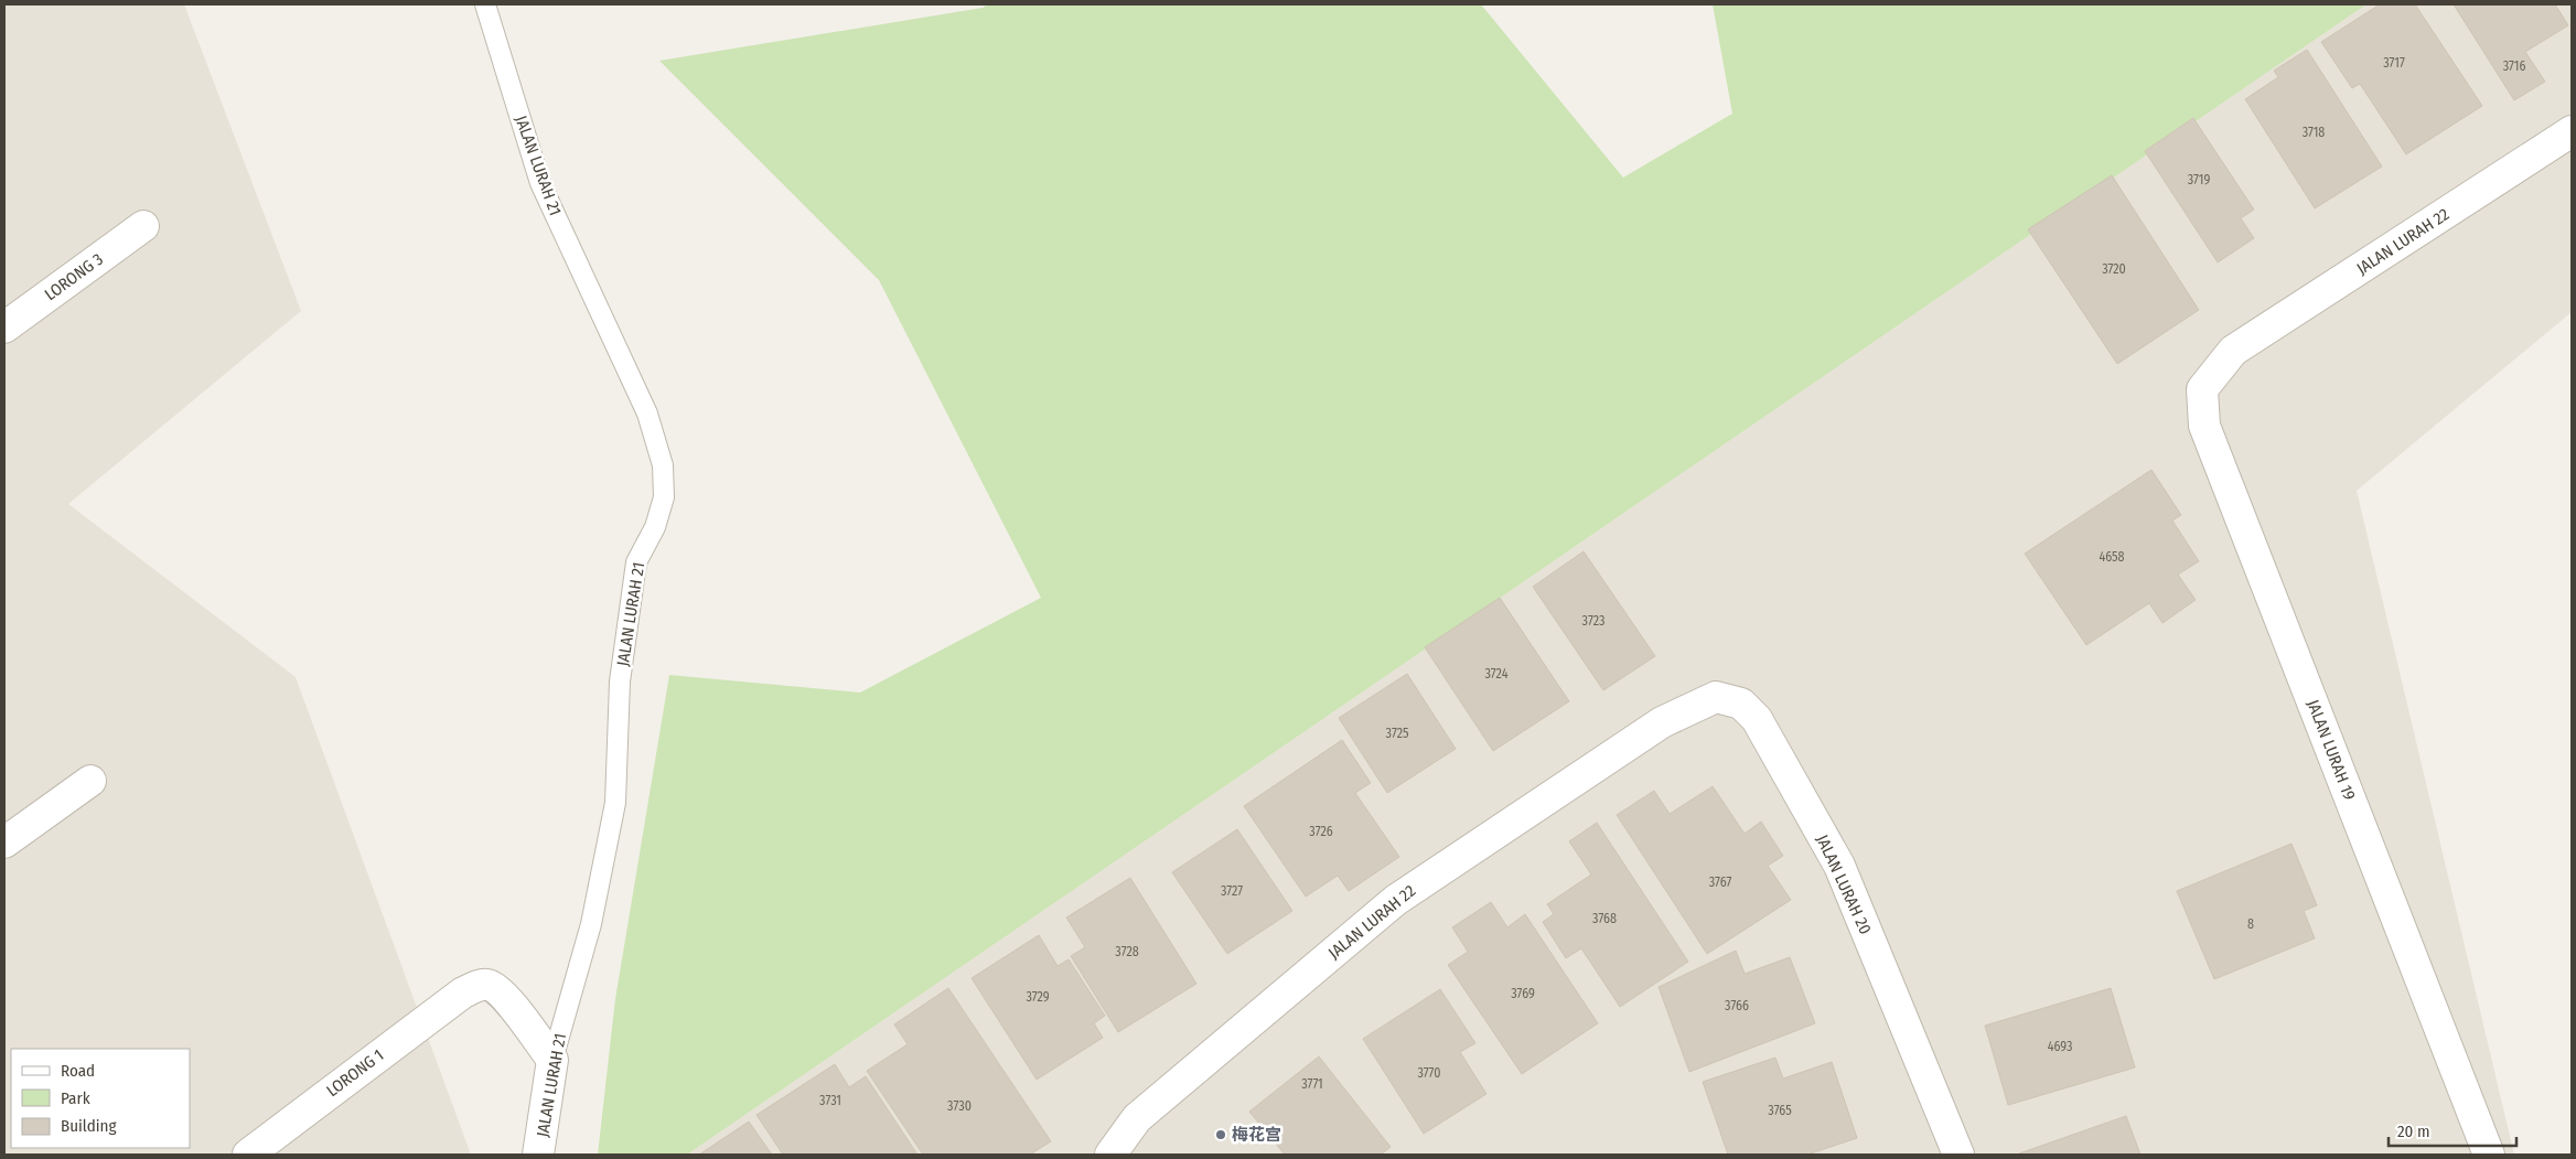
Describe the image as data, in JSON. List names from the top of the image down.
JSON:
{
  "streets": {
    "street": [
      "JALAN LURAH 21",
      "JALAN LURAH 22",
      "LORONG 3",
      "JALAN LURAH 19",
      "JALAN LURAH 20",
      "LORONG 1"
    ]
  },
  "crossings": [
    ["JALAN LURAH 21", "LORONG 1"],
    ["JALAN LURAH 22", "JALAN LURAH 19"],
    ["JALAN LURAH 22", "JALAN LURAH 20"]
  ],
  "places": ["梅花宫"],
  "house_numbers": [
    "3717",
    "3716",
    "3718",
    "3719",
    "3720",
    "4658",
    "3723",
    "3724",
    "3725",
    "3726",
    "3767",
    "3727",
    "3768",
    "8",
    "3728",
    "3769",
    "3729",
    "3766",
    "4693",
    "3770",
    "3771",
    "3731",
    "3730",
    "3765"
  ],
  "legend": ["Road", "Park", "Building"],
  "scale_bar": "20 m"
}
